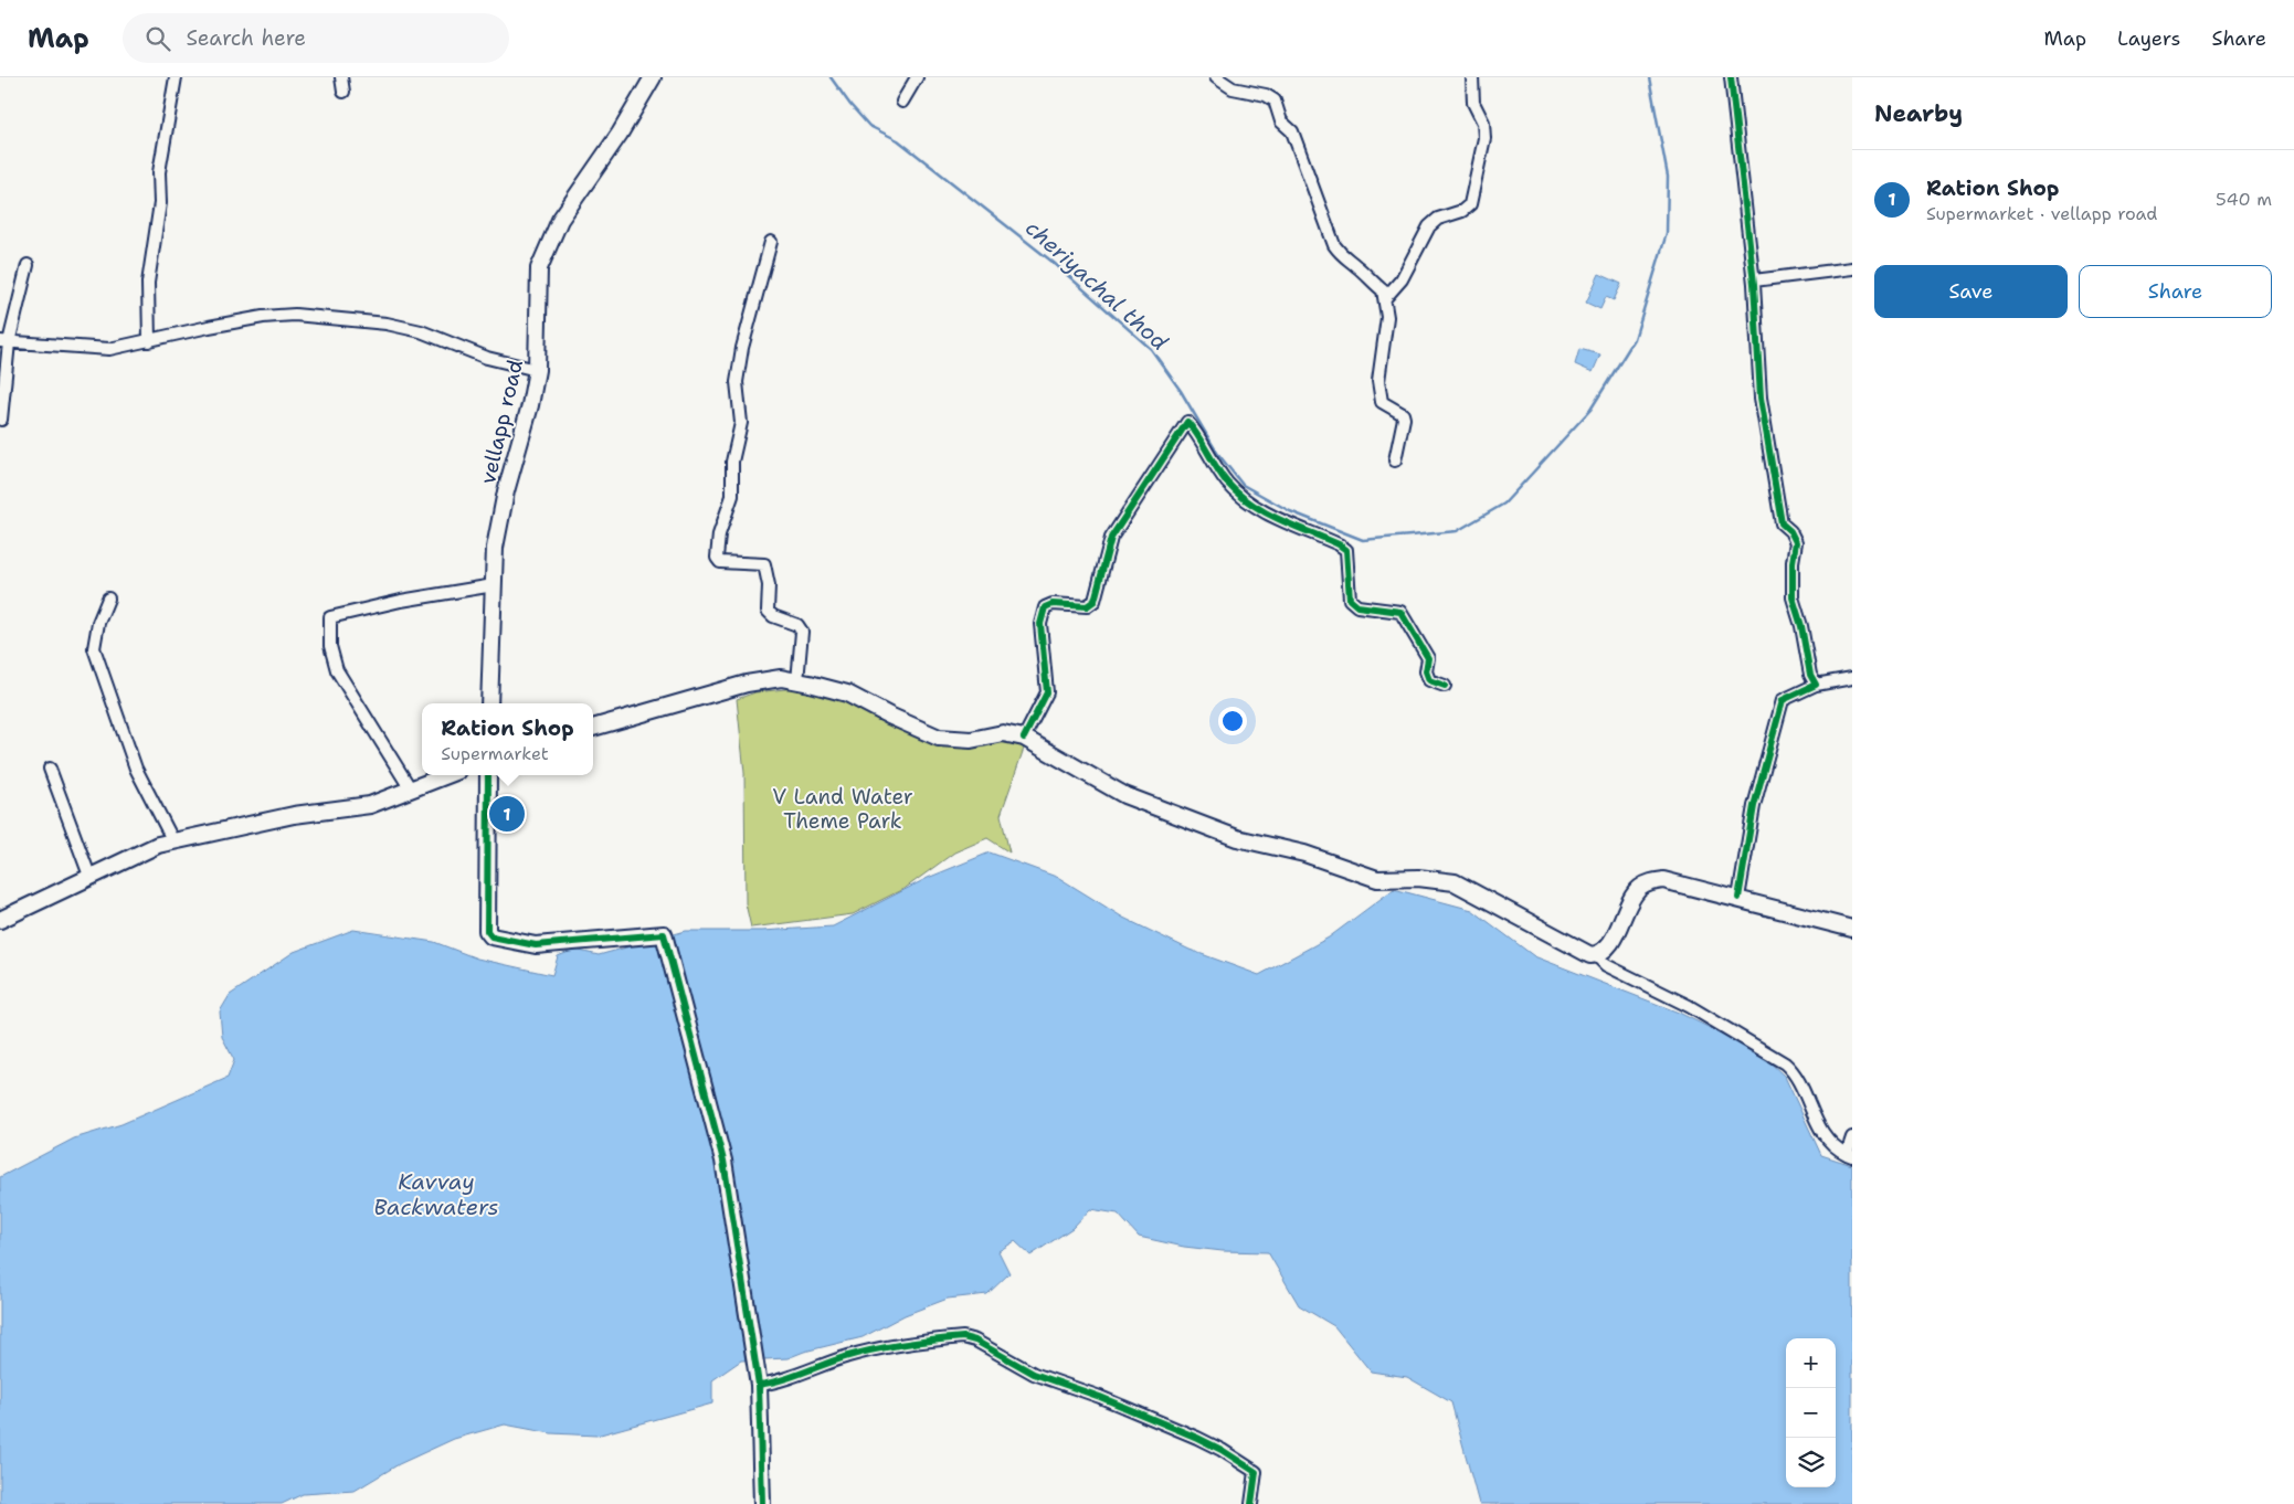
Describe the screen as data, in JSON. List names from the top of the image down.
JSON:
{
  "streets": {
    "main road": ["vellapp road"]
  },
  "water": ["cheriyachal thod", "Kavvay Backwaters"],
  "parks": ["V Land Water Theme Park"],
  "page": {
    "header": "Map",
    "search": "Search here",
    "nav": ["Map", "Layers", "Share"],
    "heading": "Nearby",
    "list": [
      {
        "mark": "1",
        "name": "Ration Shop",
        "note": "Supermarket · vellapp road",
        "value": "540 m"
      }
    ],
    "buttons": ["Save", "Share"],
    "popup": ["Ration Shop", "Supermarket"],
    "pins": "1",
    "map_buttons": ["+", "−"]
  }
}
